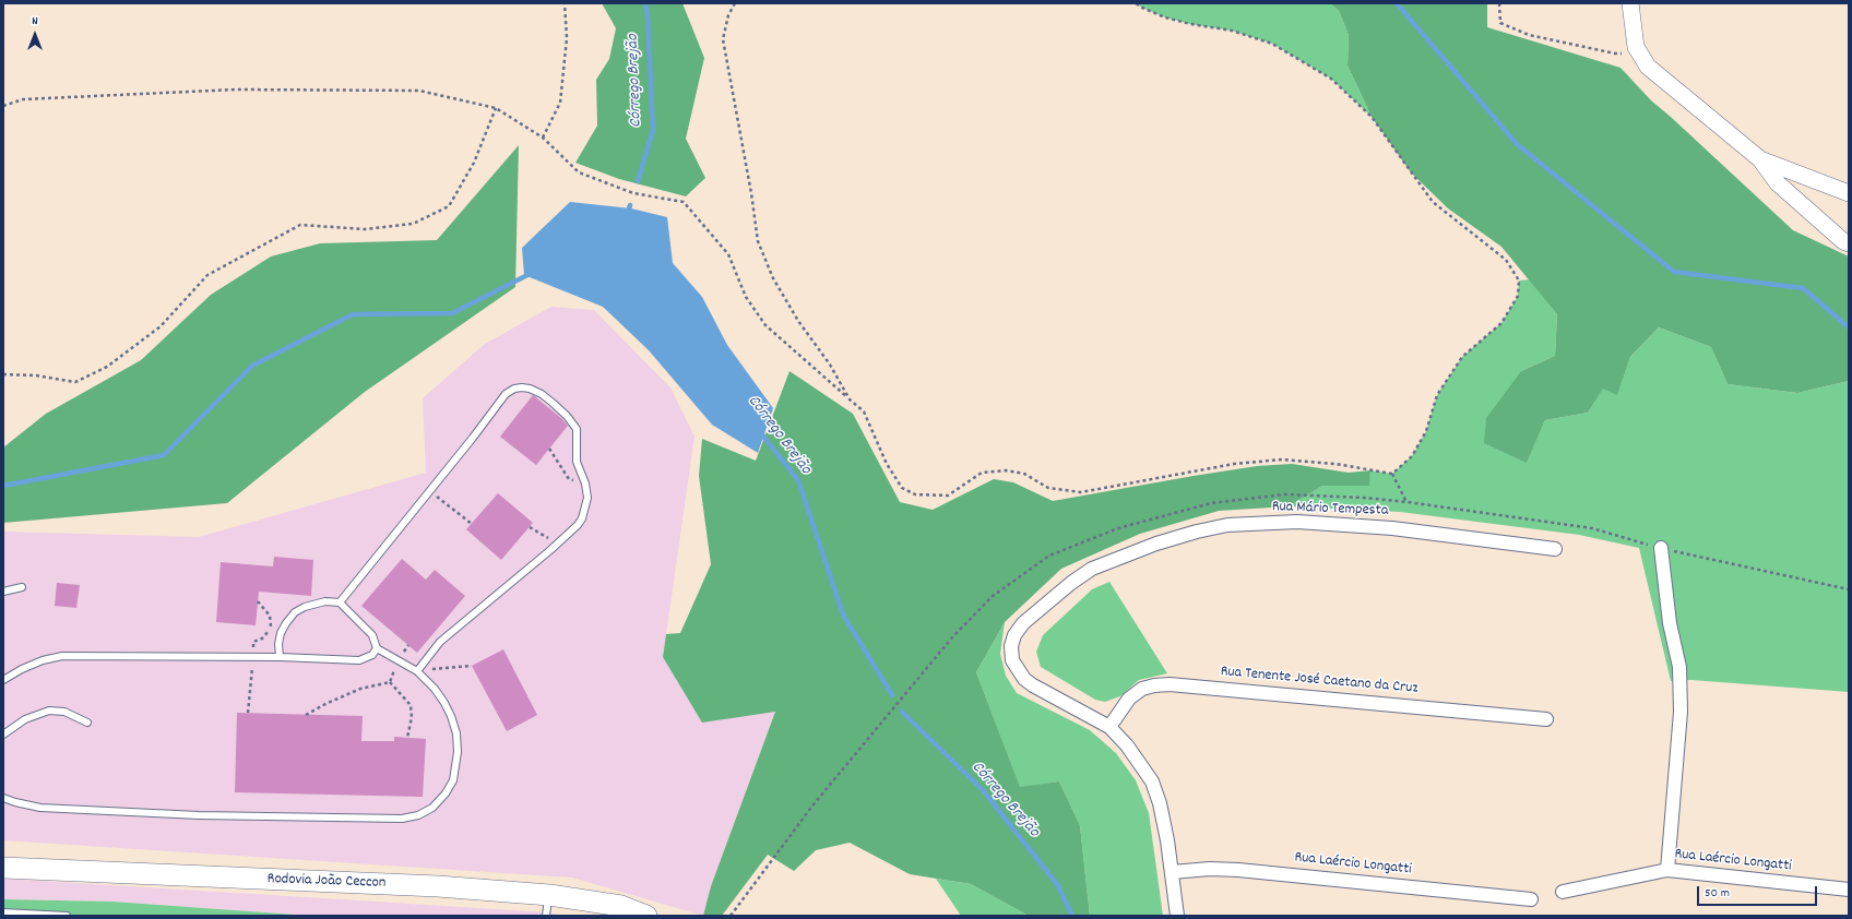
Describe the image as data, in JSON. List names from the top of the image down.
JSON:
{
  "streets": {
    "main road": ["Rodovia João Ceccon"],
    "street": ["Rua Mário Tempesta", "Rua Tenente José Caetano da Cruz", "Rua Laércio Longatti"]
  },
  "crossings": [
    ["Rua Mário Tempesta", "Rua Tenente José Caetano da Cruz"],
    ["Rua Mário Tempesta", "Rua Laércio Longatti"]
  ],
  "water": ["Córrego Brejão"],
  "scale_bar": "50 m",
  "north": "top"
}
